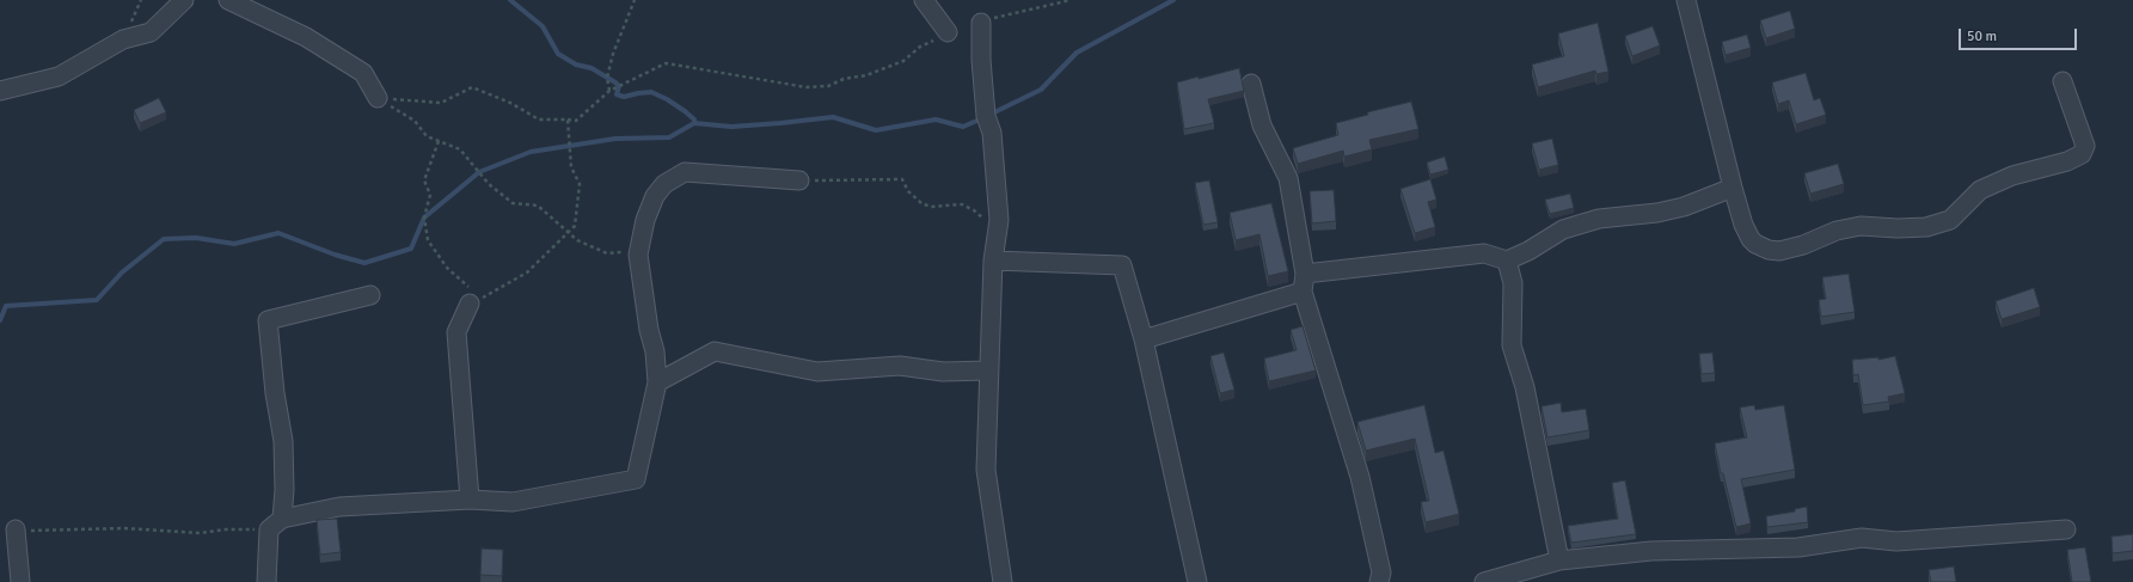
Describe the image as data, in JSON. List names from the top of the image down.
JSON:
{
  "scale_bar": "50 m"
}
